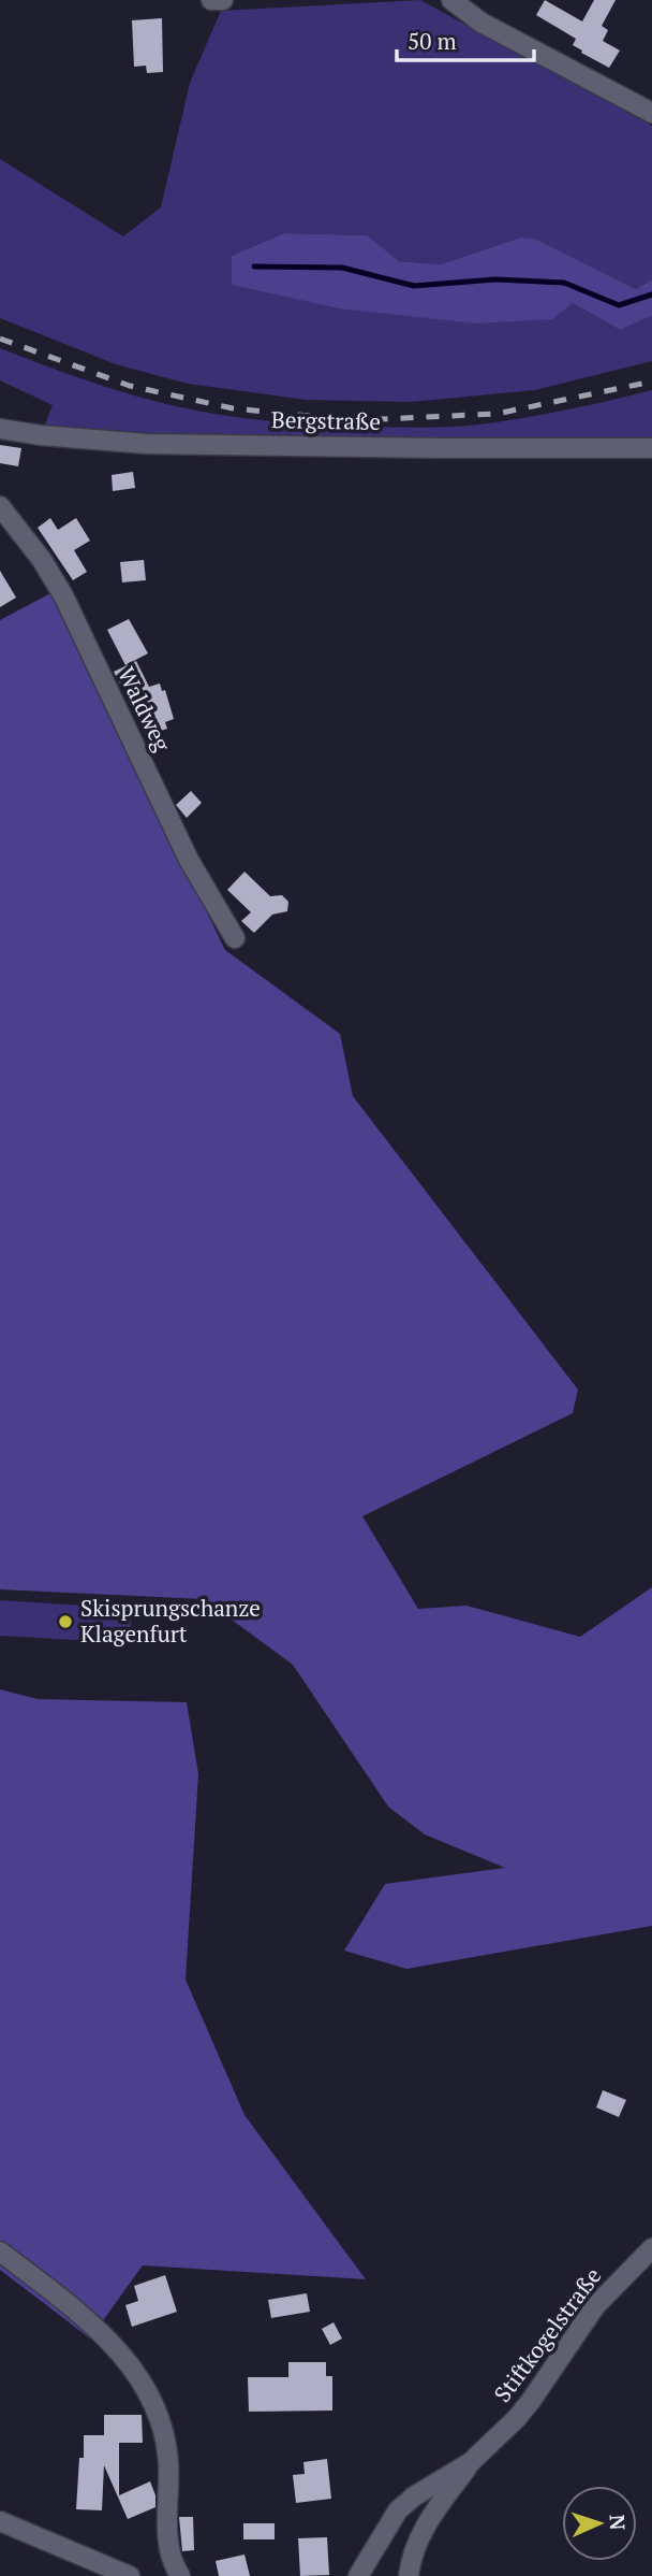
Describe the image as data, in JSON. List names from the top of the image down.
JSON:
{
  "streets": {
    "street": ["Bergstraße", "Waldweg", "Stiftkogelstraße"]
  },
  "places": ["Skisprungschanze Klagenfurt"],
  "scale_bar": "50 m",
  "north": "right"
}
